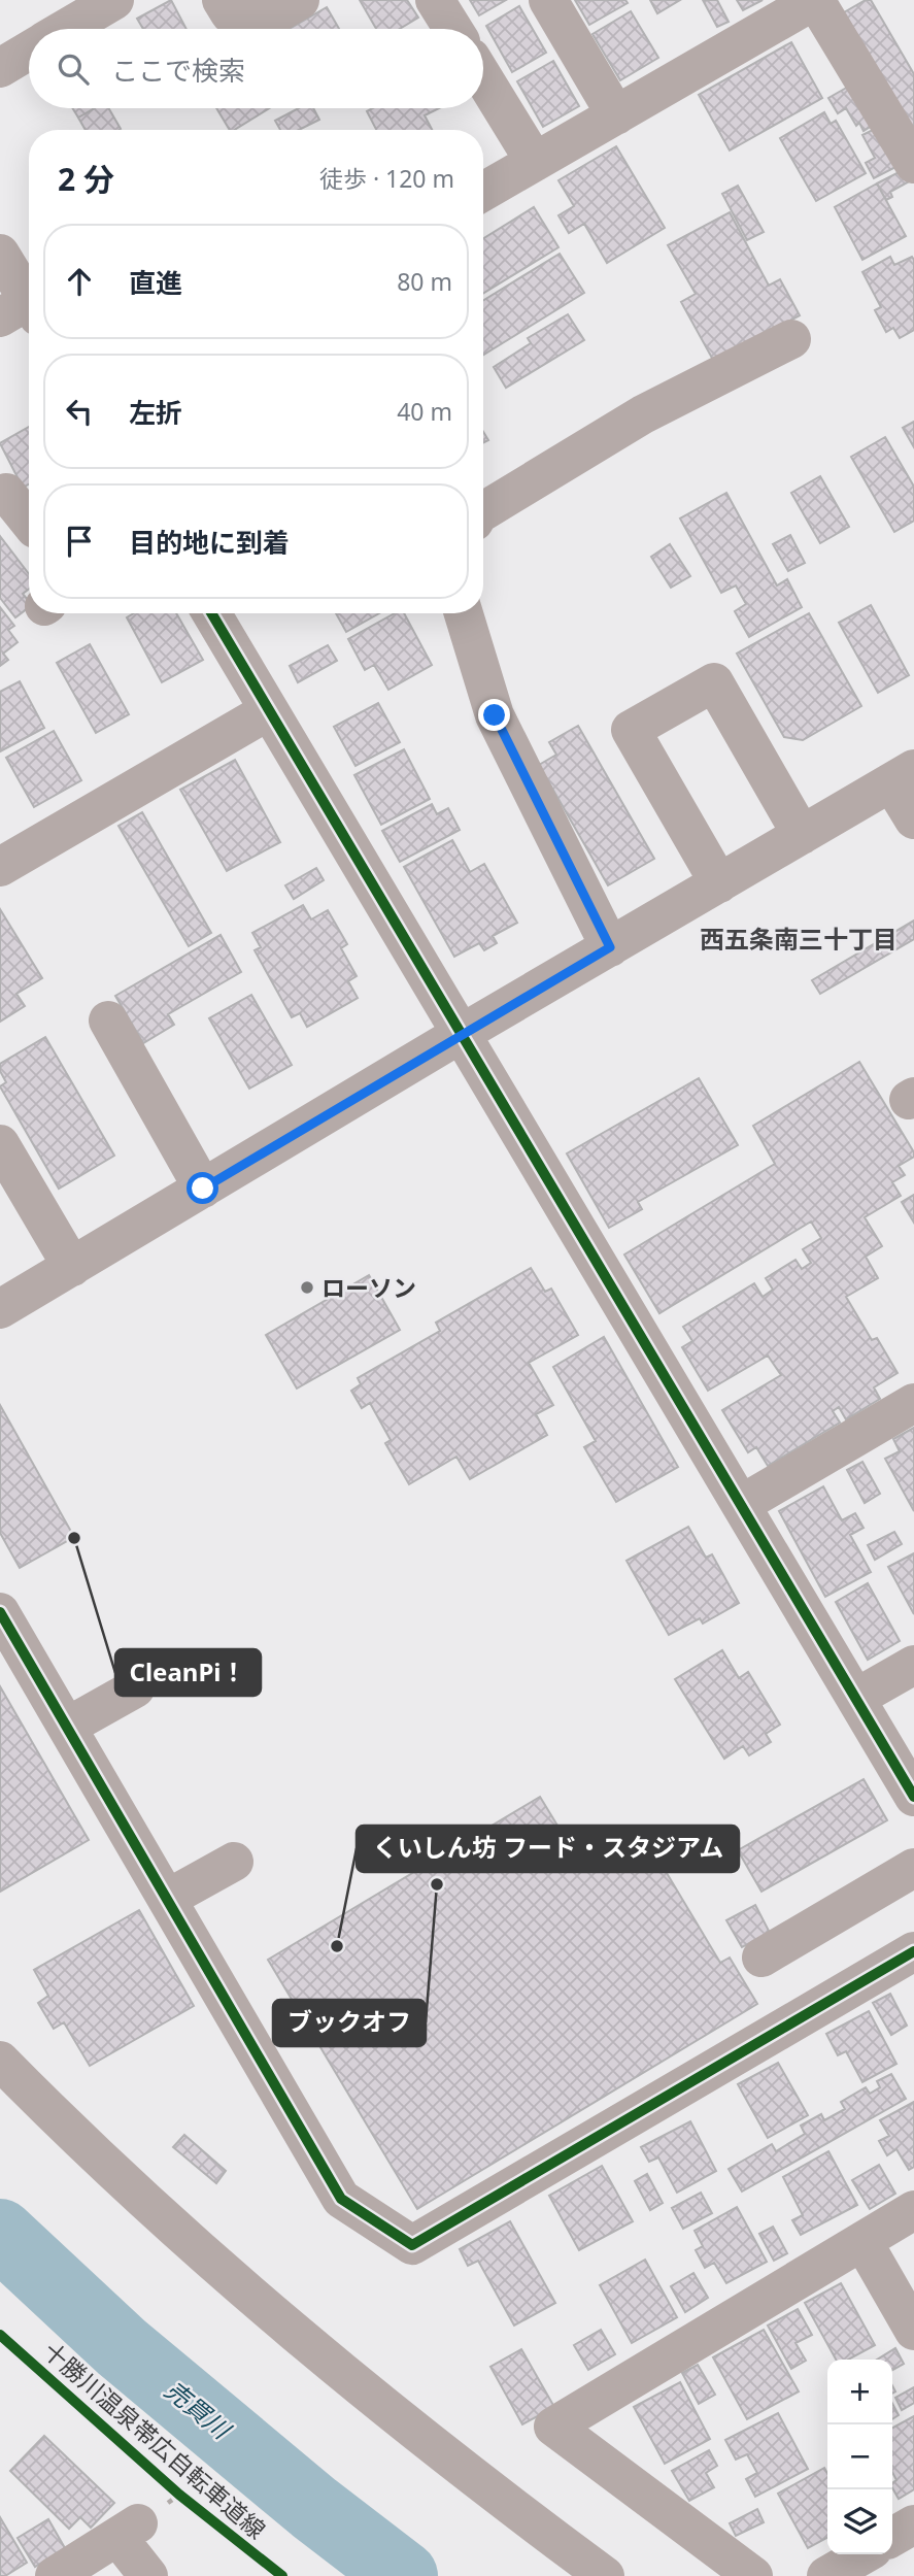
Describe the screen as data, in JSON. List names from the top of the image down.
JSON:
{
  "streets": {
    "cycle path": ["十勝川温泉帯広自転車道線"]
  },
  "districts": ["西五条南三十丁目"],
  "water": ["売買川"],
  "places": [
    "ローソン",
    "CleanPi！",
    "ブックオフ",
    "くいしん坊 フード・スタジアム"
  ],
  "page": {
    "search": "ここで検索",
    "heading": ["2 分", "徒歩 · 120 m"],
    "list": [
      ["直進", "80 m"],
      ["左折", "40 m"],
      "目的地に到着"
    ],
    "map_buttons": ["+", "−"]
  }
}
